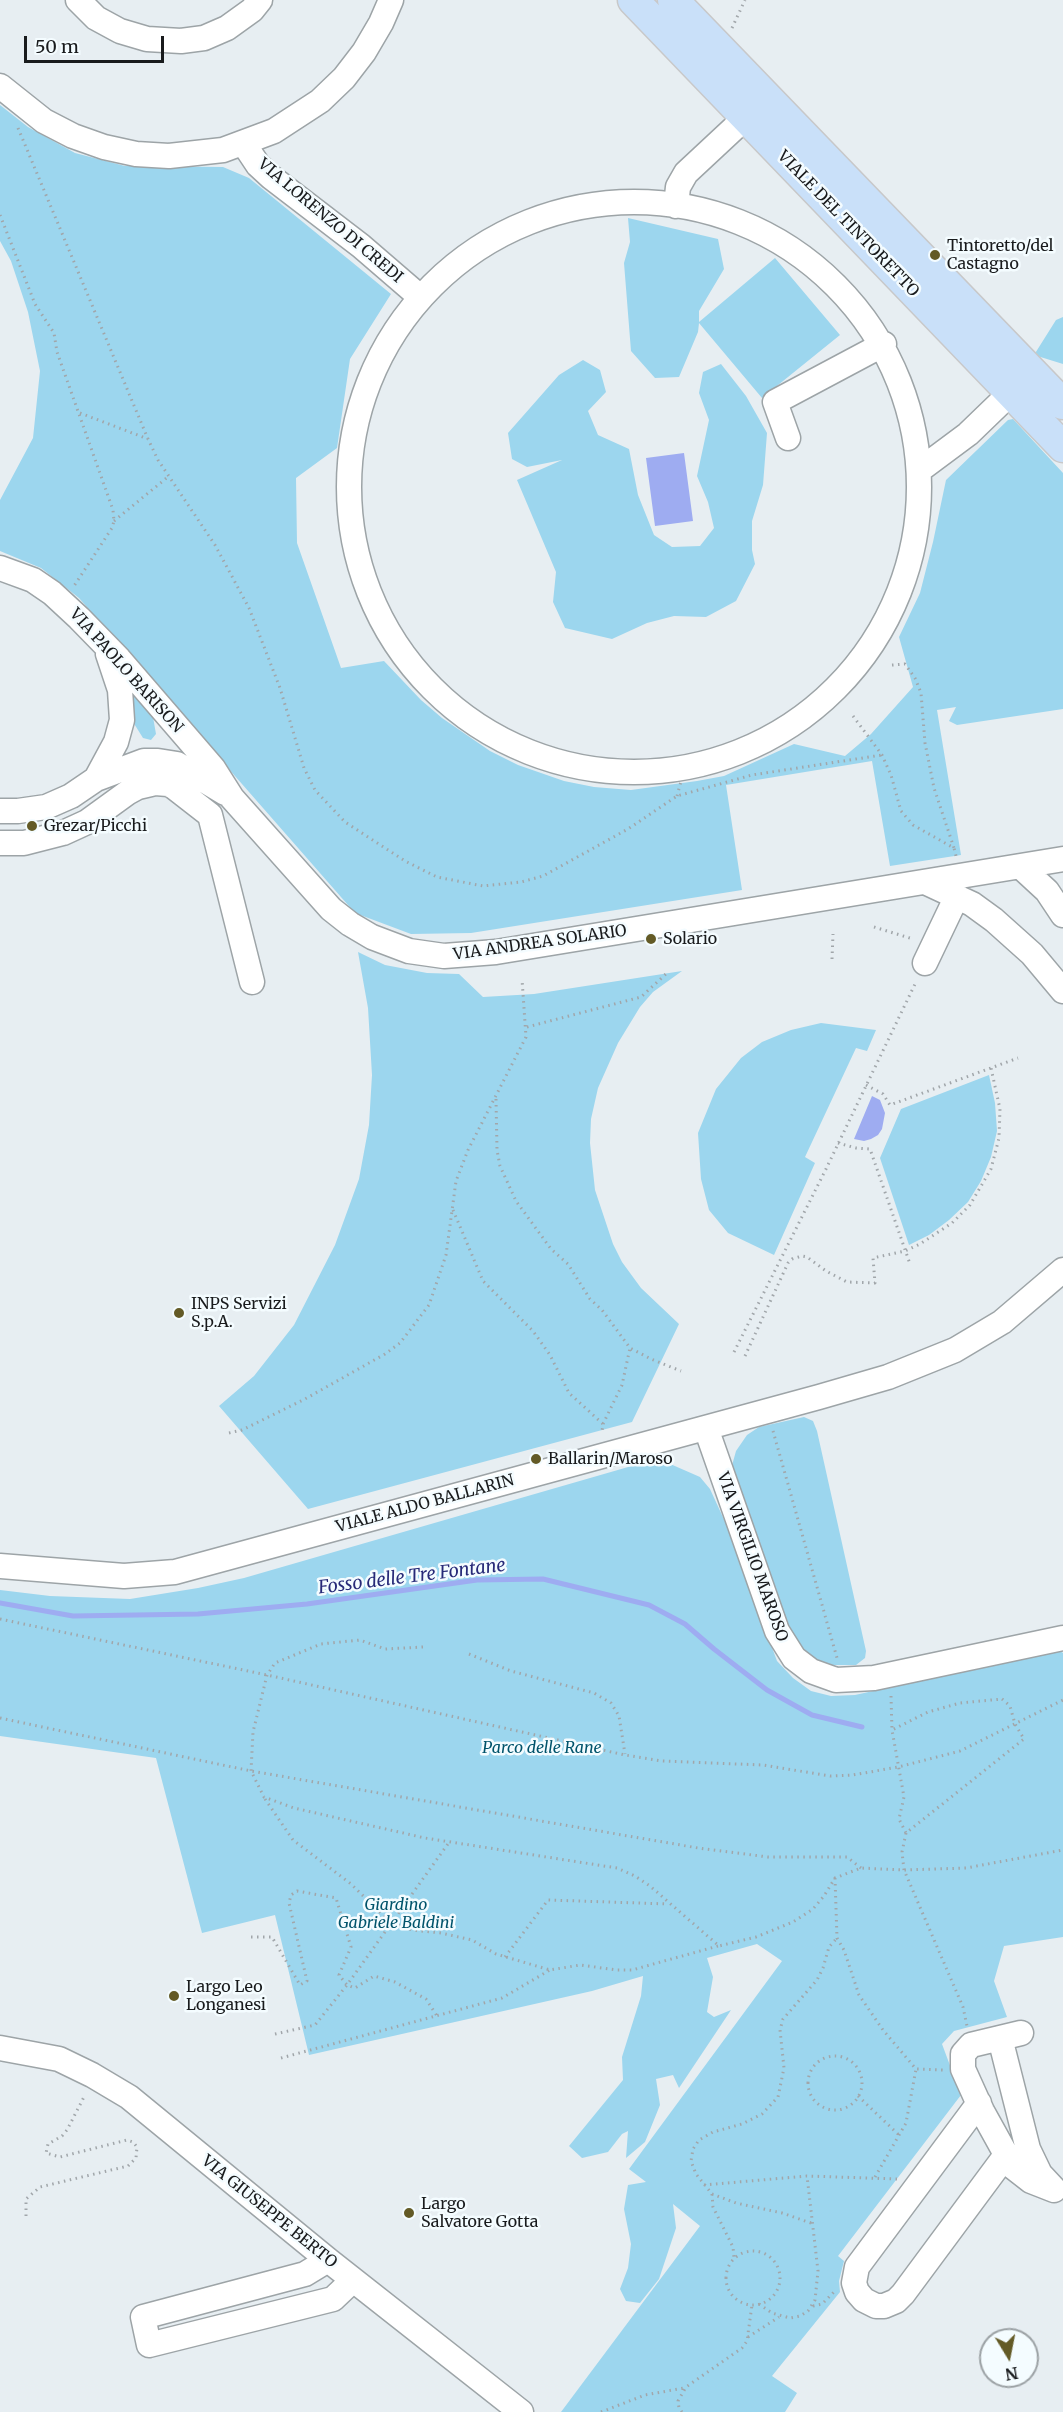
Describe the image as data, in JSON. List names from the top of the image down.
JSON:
{
  "streets": {
    "main road": ["VIALE DEL TINTORETTO"],
    "street": [
      "VIA LORENZO DI CREDI",
      "VIA PAOLO BARISON",
      "VIA ANDREA SOLARIO",
      "VIALE ALDO BALLARIN",
      "VIA VIRGILIO MAROSO",
      "VIA GIUSEPPE BERTO"
    ]
  },
  "crossings": [
    ["VIA PAOLO BARISON", "VIA ANDREA SOLARIO"],
    ["VIALE ALDO BALLARIN", "VIA VIRGILIO MAROSO"]
  ],
  "water": ["Fosso delle Tre Fontane"],
  "parks": ["Parco delle Rane", "Giardino Gabriele Baldini"],
  "places": [
    "Tintoretto/del Castagno",
    "Grezar/Picchi",
    "Solario",
    "INPS Servizi S.p.A.",
    "Ballarin/Maroso",
    "Largo Leo Longanesi",
    "Largo Salvatore Gotta"
  ],
  "scale_bar": "50 m",
  "north": "bottom"
}
